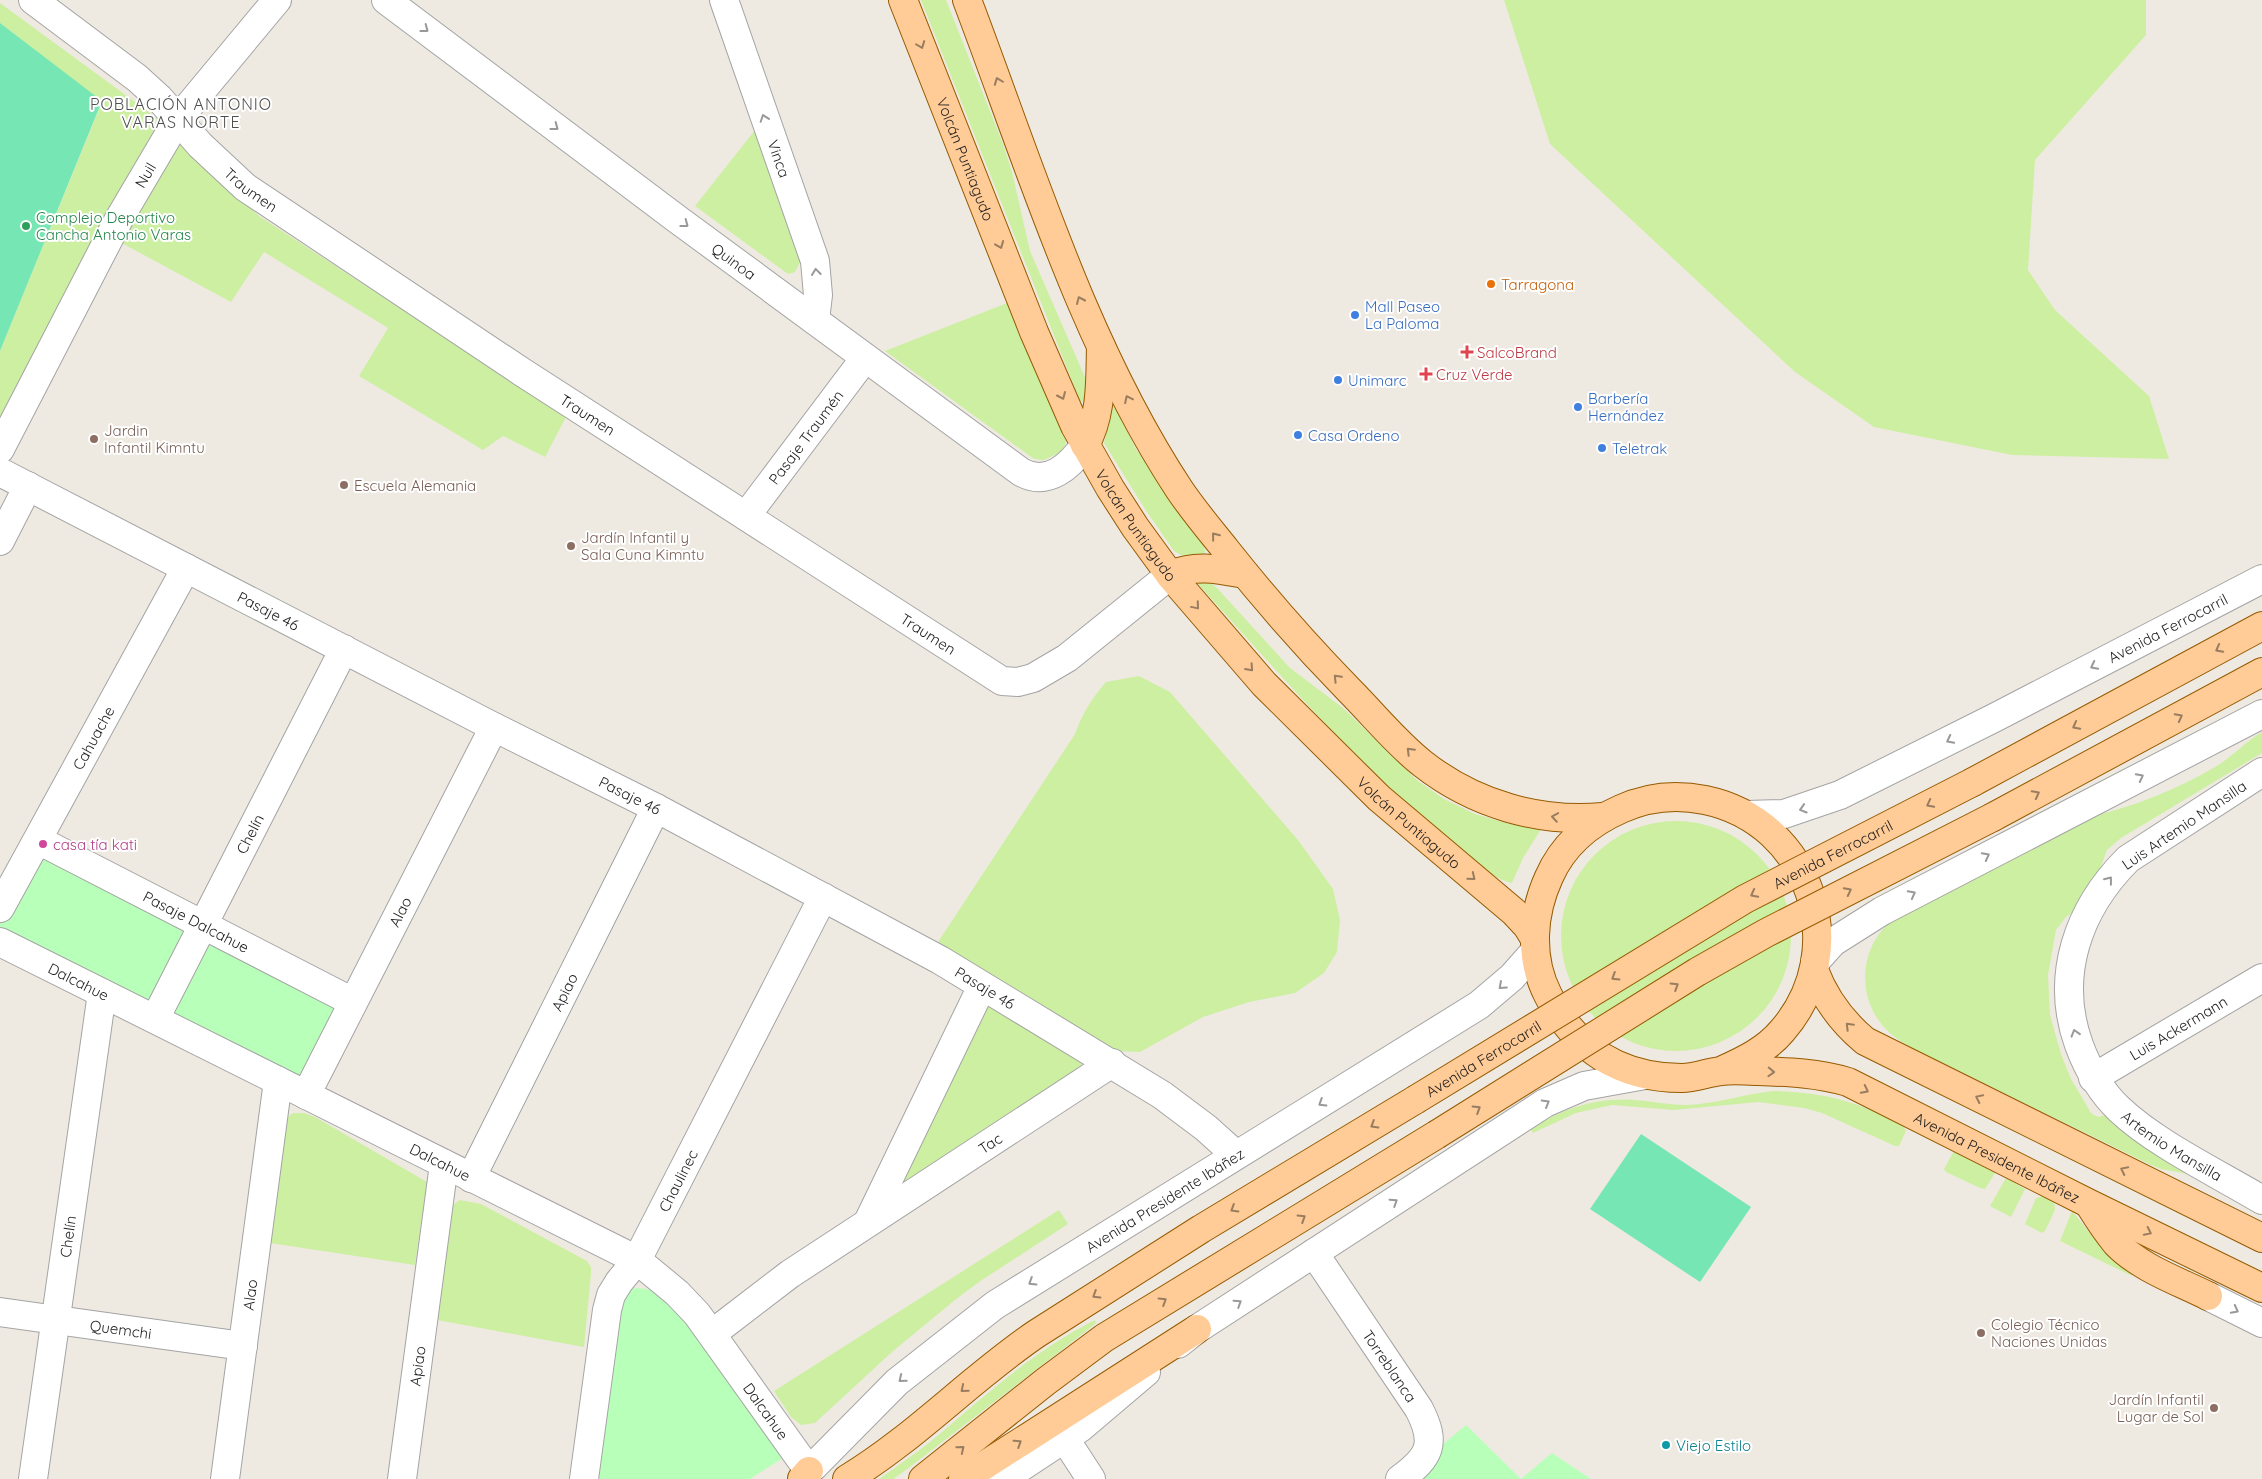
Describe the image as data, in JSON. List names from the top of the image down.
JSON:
{
  "streets": {
    "main road": ["Volcán Puntiagudo", "Avenida Ferrocarril", "Avenida Presidente Ibáñez"],
    "street": [
      "Vinca",
      "Nuil",
      "Traumen",
      "Quinoa",
      "Pasaje Traumén",
      "Pasaje 46",
      "Cahuache",
      "Luis Artemio Mansilla",
      "Chelín",
      "Alao",
      "Pasaje Dalcahue",
      "Dalcahue",
      "Apiao",
      "Luis Ackermann",
      "Tac",
      "Artemio Mansilla",
      "Chaulinec",
      "Quemchi",
      "Torreblanca"
    ]
  },
  "crossings": [
    ["Vinca", "Quinoa"],
    ["Volcán Puntiagudo", "Traumen"],
    ["Volcán Puntiagudo", "Quinoa"],
    ["Volcán Puntiagudo", "Avenida Presidente Ibáñez"],
    ["Nuil", "Traumen"],
    ["Traumen", "Pasaje Traumén"],
    ["Quinoa", "Pasaje Traumén"],
    ["Pasaje 46", "Cahuache"],
    ["Pasaje 46", "Chelín"],
    ["Pasaje 46", "Alao"],
    ["Pasaje 46", "Apiao"],
    ["Pasaje 46", "Tac"],
    ["Pasaje 46", "Avenida Presidente Ibáñez"],
    ["Pasaje 46", "Chaulinec"],
    ["Avenida Ferrocarril", "Avenida Presidente Ibáñez"],
    ["Cahuache", "Pasaje Dalcahue"],
    ["Luis Artemio Mansilla", "Luis Ackermann"],
    ["Luis Artemio Mansilla", "Artemio Mansilla"],
    ["Chelín", "Pasaje Dalcahue"],
    ["Chelín", "Dalcahue"],
    ["Chelín", "Quemchi"],
    ["Alao", "Pasaje Dalcahue"],
    ["Alao", "Dalcahue"],
    ["Alao", "Quemchi"],
    ["Dalcahue", "Apiao"],
    ["Dalcahue", "Tac"],
    ["Dalcahue", "Avenida Presidente Ibáñez"],
    ["Dalcahue", "Chaulinec"],
    ["Luis Ackermann", "Artemio Mansilla"],
    ["Avenida Presidente Ibáñez", "Torreblanca"]
  ],
  "one_way": [
    "Vinca",
    "Quinoa",
    "Avenida Ferrocarril",
    "Luis Artemio Mansilla"
  ],
  "districts": ["POBLACIÓN ANTONIO VARAS NORTE"],
  "places": {
    "other": [
      "Complejo Deportivo Cancha Antonio Varas",
      "Tarragona",
      "Mall Paseo La Paloma",
      "Unimarc",
      "Barbería Hernández",
      "Casa Ordeno",
      "Jardin Infantil Kimntu",
      "Teletrak",
      "Escuela Alemania",
      "Jardín Infantil y Sala Cuna Kimntu",
      "casa tía kati",
      "Colegio Técnico Naciones Unidas",
      "Jardín Infantil Lugar de Sol",
      "Viejo Estilo"
    ],
    "health": ["SalcoBrand", "Cruz Verde"]
  }
}
